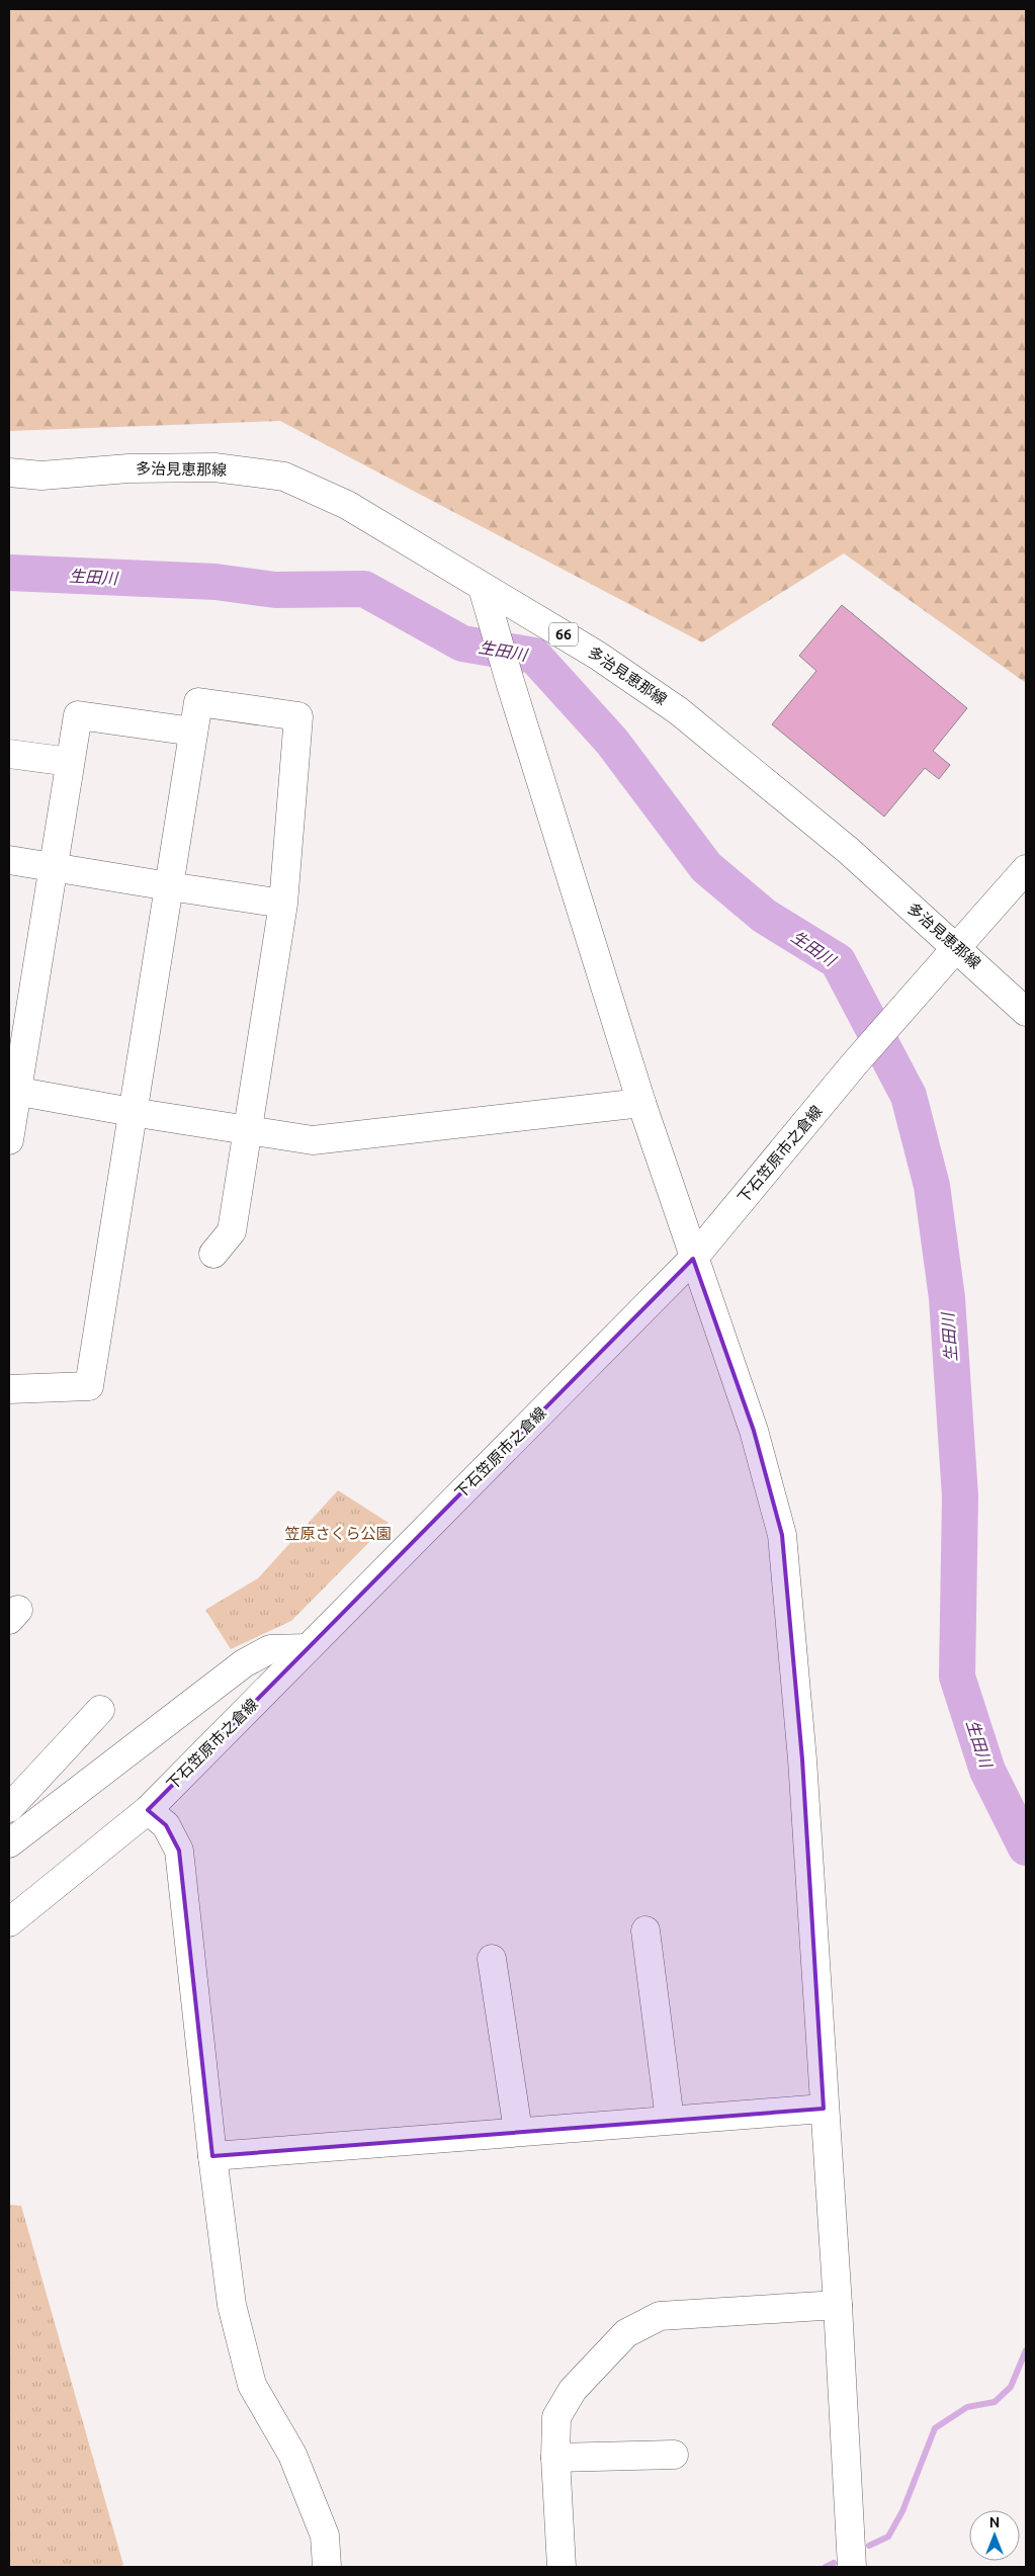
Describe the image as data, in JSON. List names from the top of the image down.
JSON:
{
  "streets": {
    "street": ["多治見恵那線", "66", "下石笠原市之倉線"]
  },
  "crossings": [
    ["多治見恵那線", "下石笠原市之倉線"]
  ],
  "water": ["生田川"],
  "parks": ["笠原さくら公園"],
  "north": "top"
}
